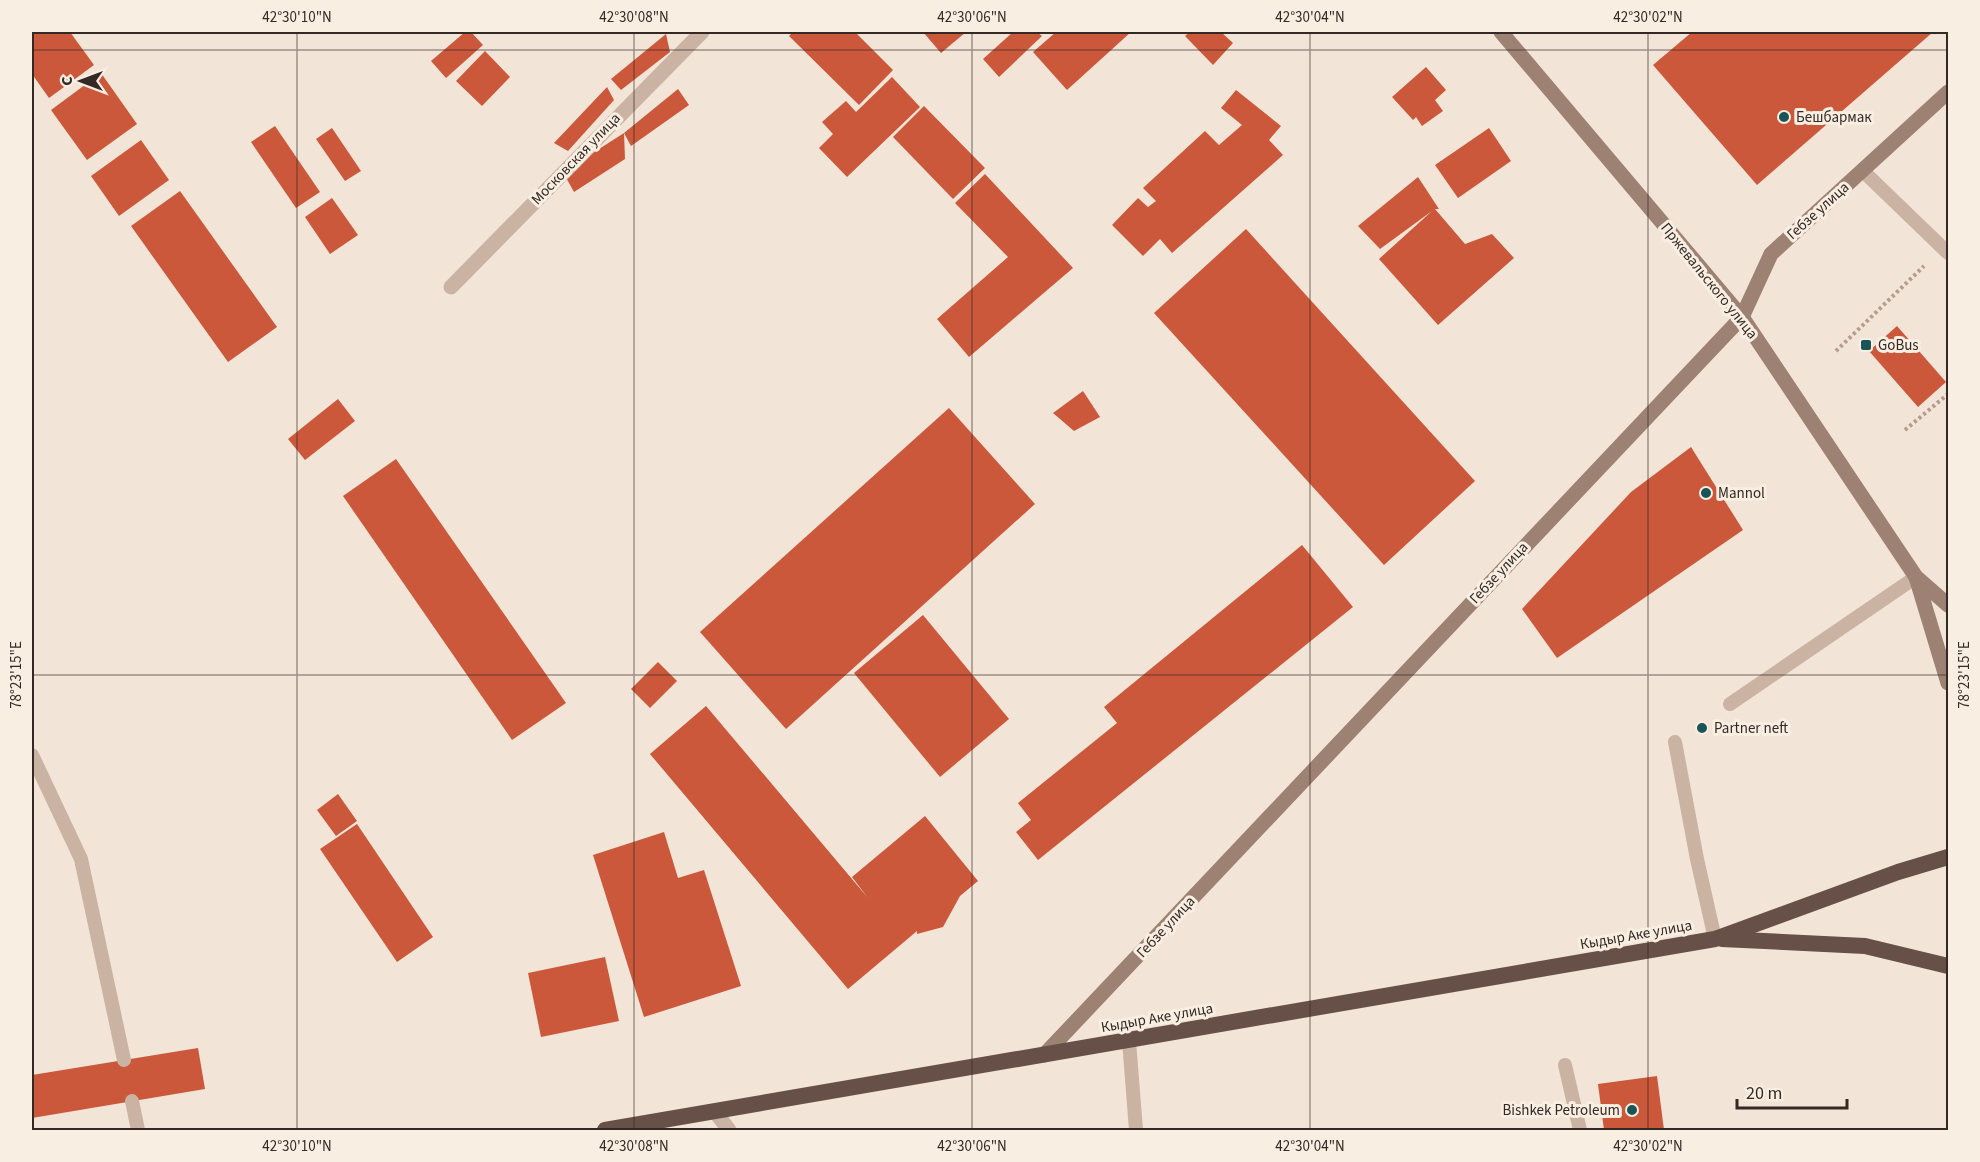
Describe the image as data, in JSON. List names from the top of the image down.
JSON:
{
  "streets": {
    "highway": ["Кыдыр Аке улица"],
    "main road": ["Гебзе улица", "Пржевальского улица"],
    "street": ["Московская улица"]
  },
  "crossings": [
    ["Гебзе улица", "Пржевальского улица"],
    ["Гебзе улица", "Кыдыр Аке улица"]
  ],
  "places": {
    "other": [
      "Бешбармак",
      "Mannol",
      "Partner neft",
      "Bishkek Petroleum"
    ],
    "transit": ["GoBus"]
  },
  "scale_bar": "20 m",
  "north": "left",
  "coordinates": [
    "42°30'10\"N",
    "42°30'08\"N",
    "42°30'06\"N",
    "42°30'04\"N",
    "42°30'02\"N",
    "78°23'15\"E"
  ]
}
